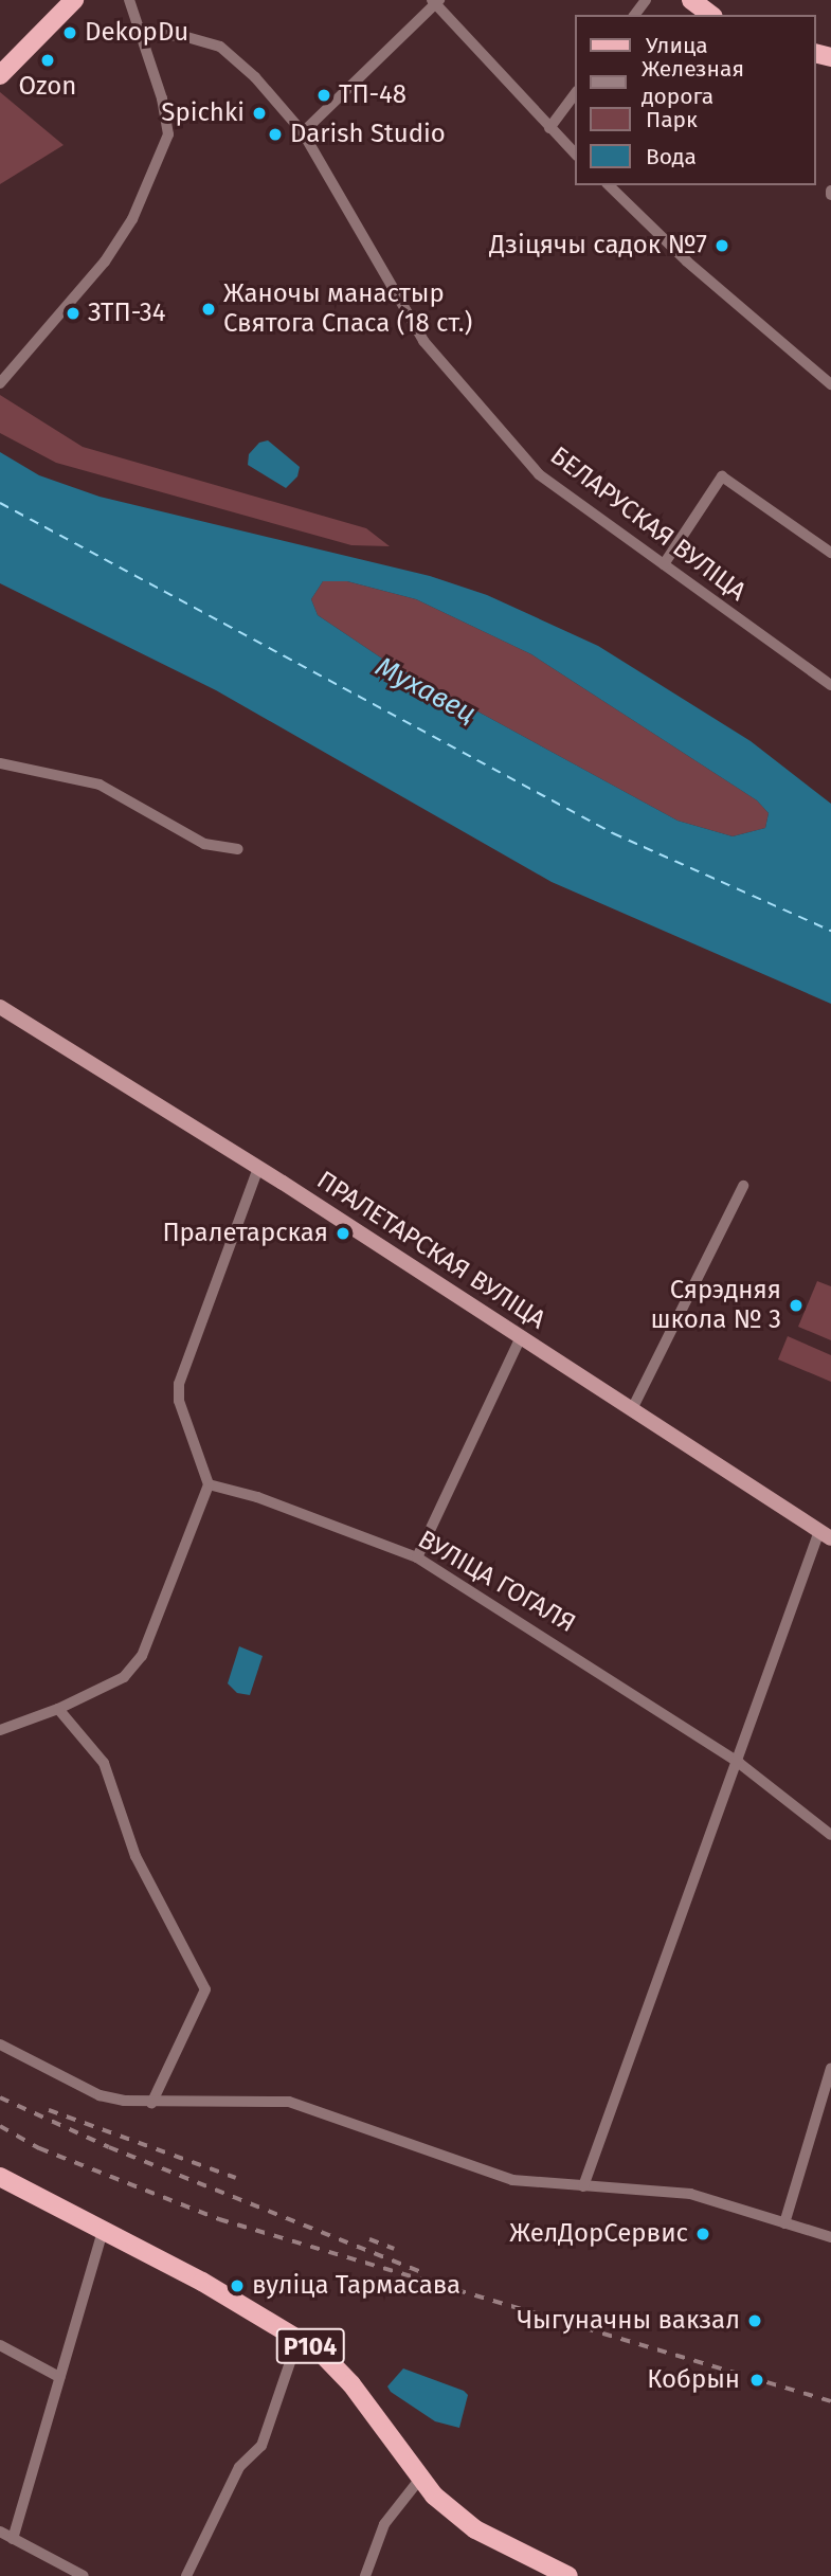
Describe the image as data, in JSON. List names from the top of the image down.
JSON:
{
  "streets": {
    "main road": ["ПРАЛЕТАРСКАЯ ВУЛІЦА", "Р104"],
    "street": ["БЕЛАРУСКАЯ ВУЛІЦА", "ВУЛІЦА ГОГАЛЯ"]
  },
  "water": ["Мухавец"],
  "places": [
    "DekopDu",
    "Ozon",
    "ТП-48",
    "Spichki",
    "Darish Studio",
    "Дзіцячы садок №7",
    "Жаночы манастыр Святога Спаса (18 ст.)",
    "ЗТП-34",
    "Пралетарская",
    "Сярэдняя школа № 3",
    "ЖелДорСервис",
    "вуліца Тармасава",
    "Чыгуначны вакзал",
    "Кобрын"
  ],
  "legend": [
    "Улица",
    "Железная дорога",
    "Парк",
    "Вода"
  ]
}
